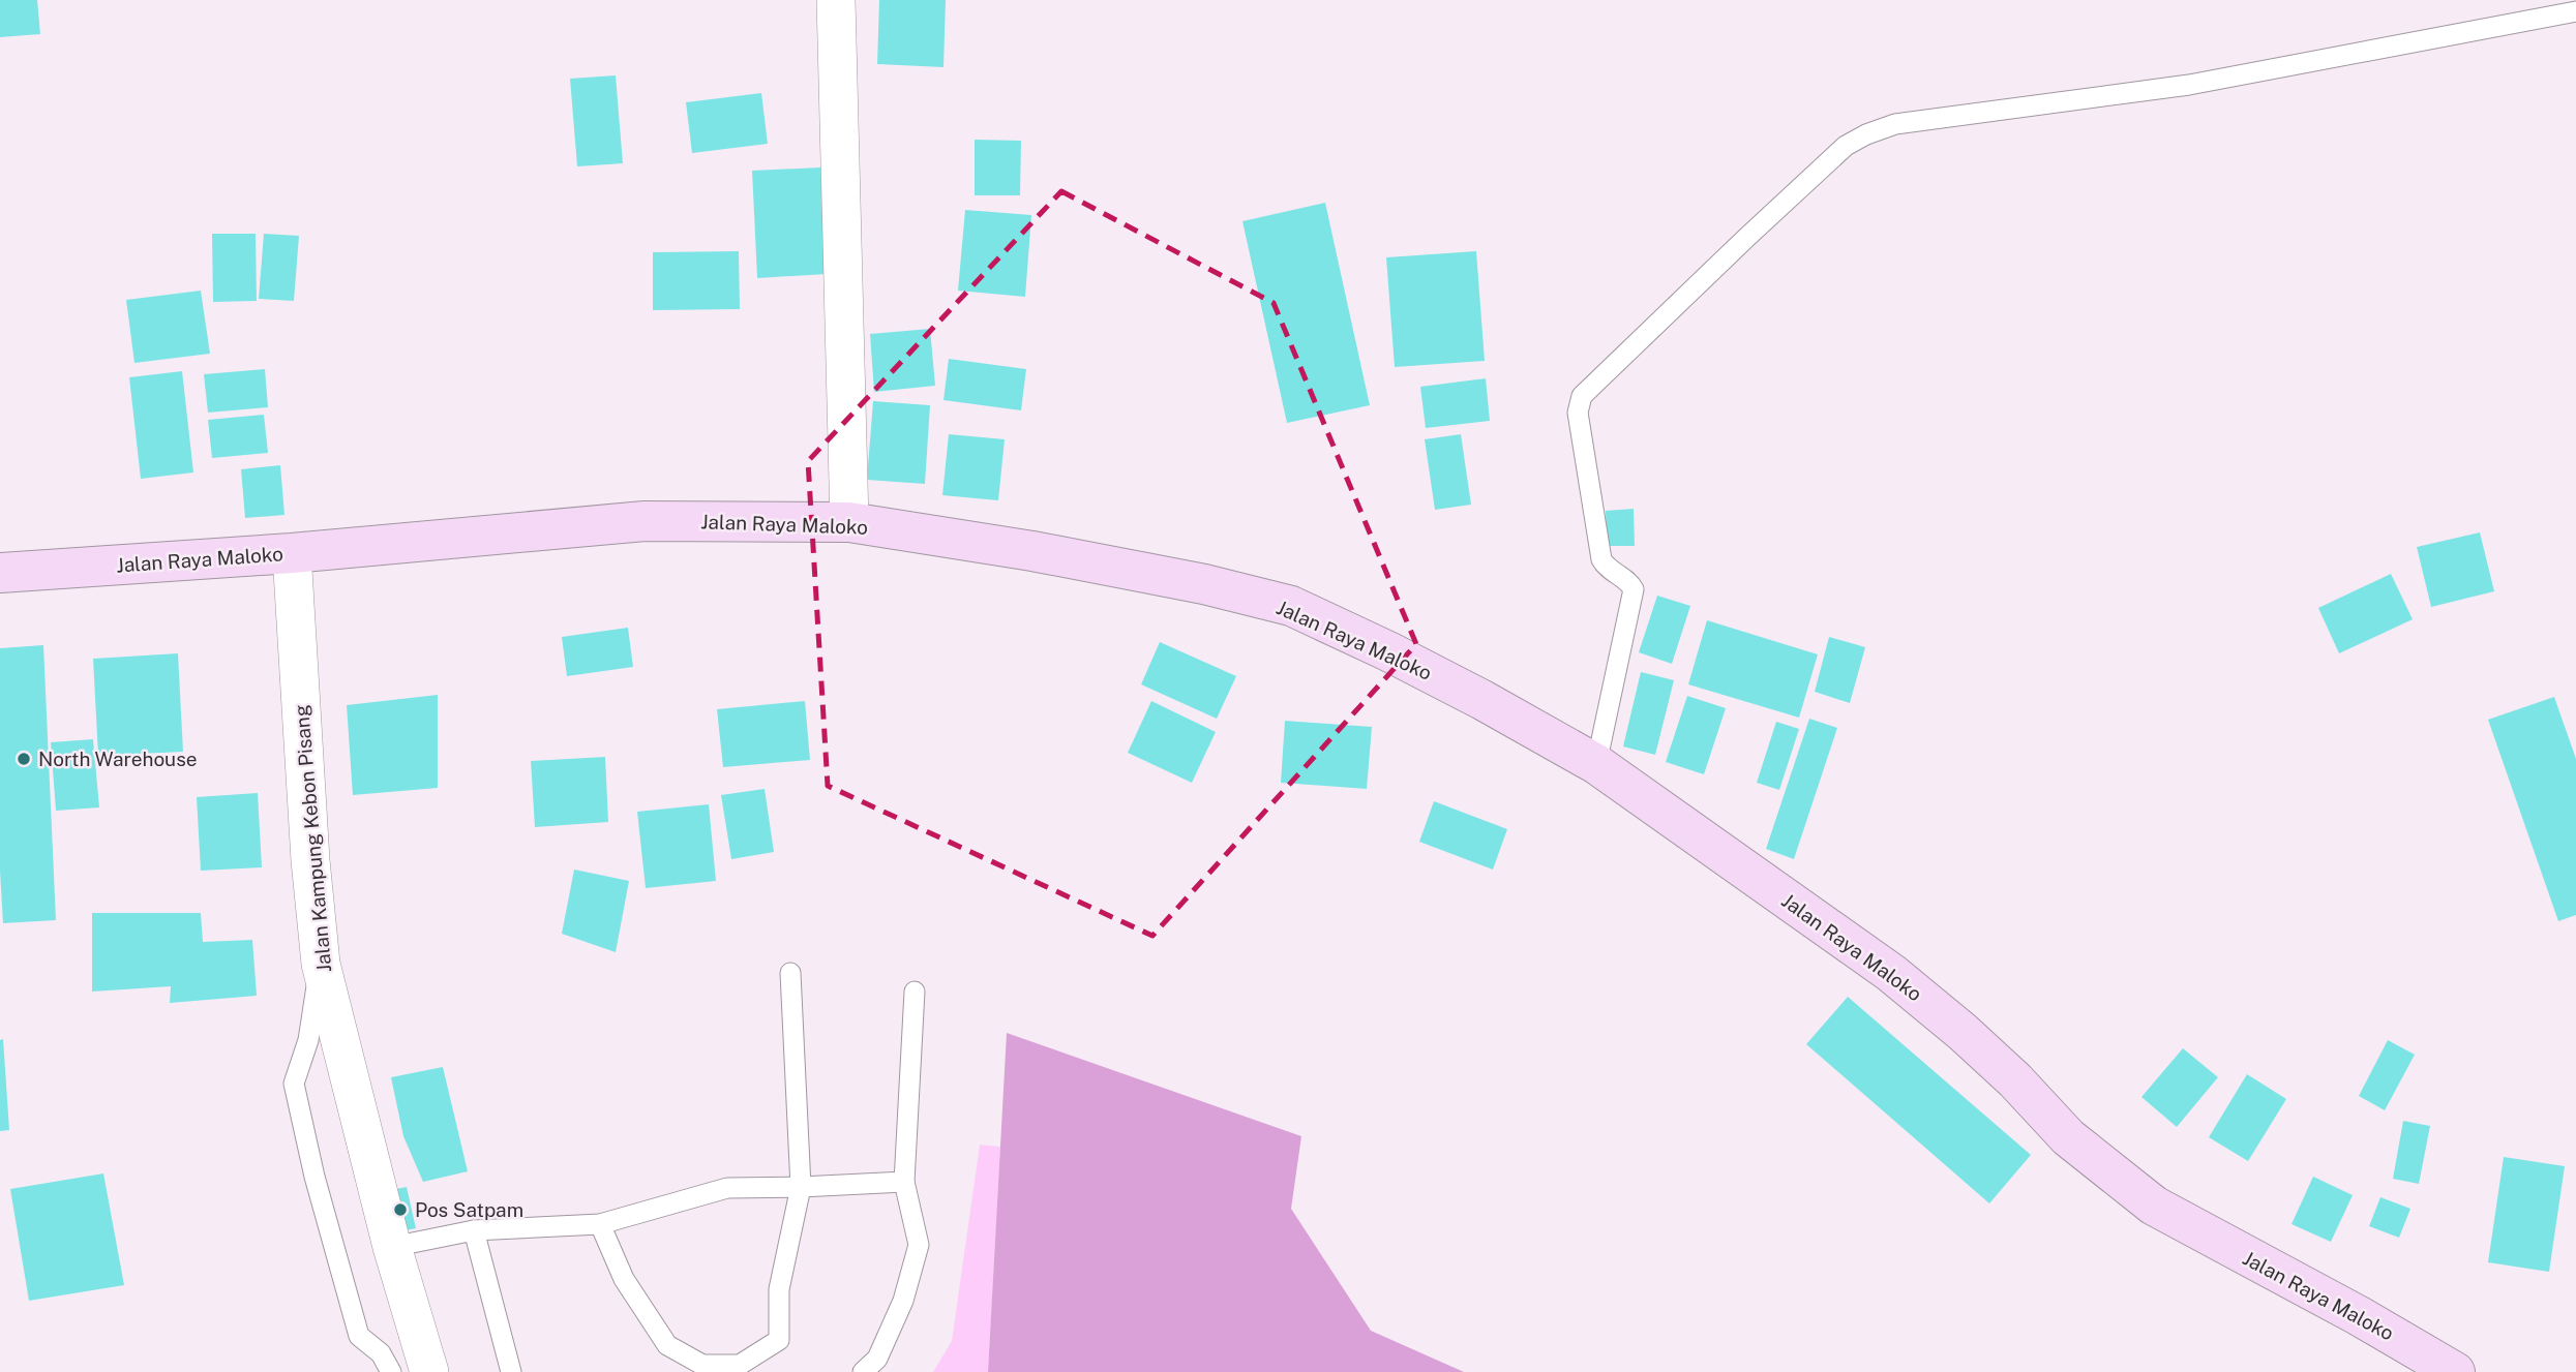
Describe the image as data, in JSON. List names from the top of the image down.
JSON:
{
  "streets": {
    "street": ["Jalan Raya Maloko", "Jalan Kampung Kebon Pisang"]
  },
  "crossings": [
    ["Jalan Raya Maloko", "Jalan Kampung Kebon Pisang"]
  ],
  "places": ["North Warehouse", "Pos Satpam"]
}
